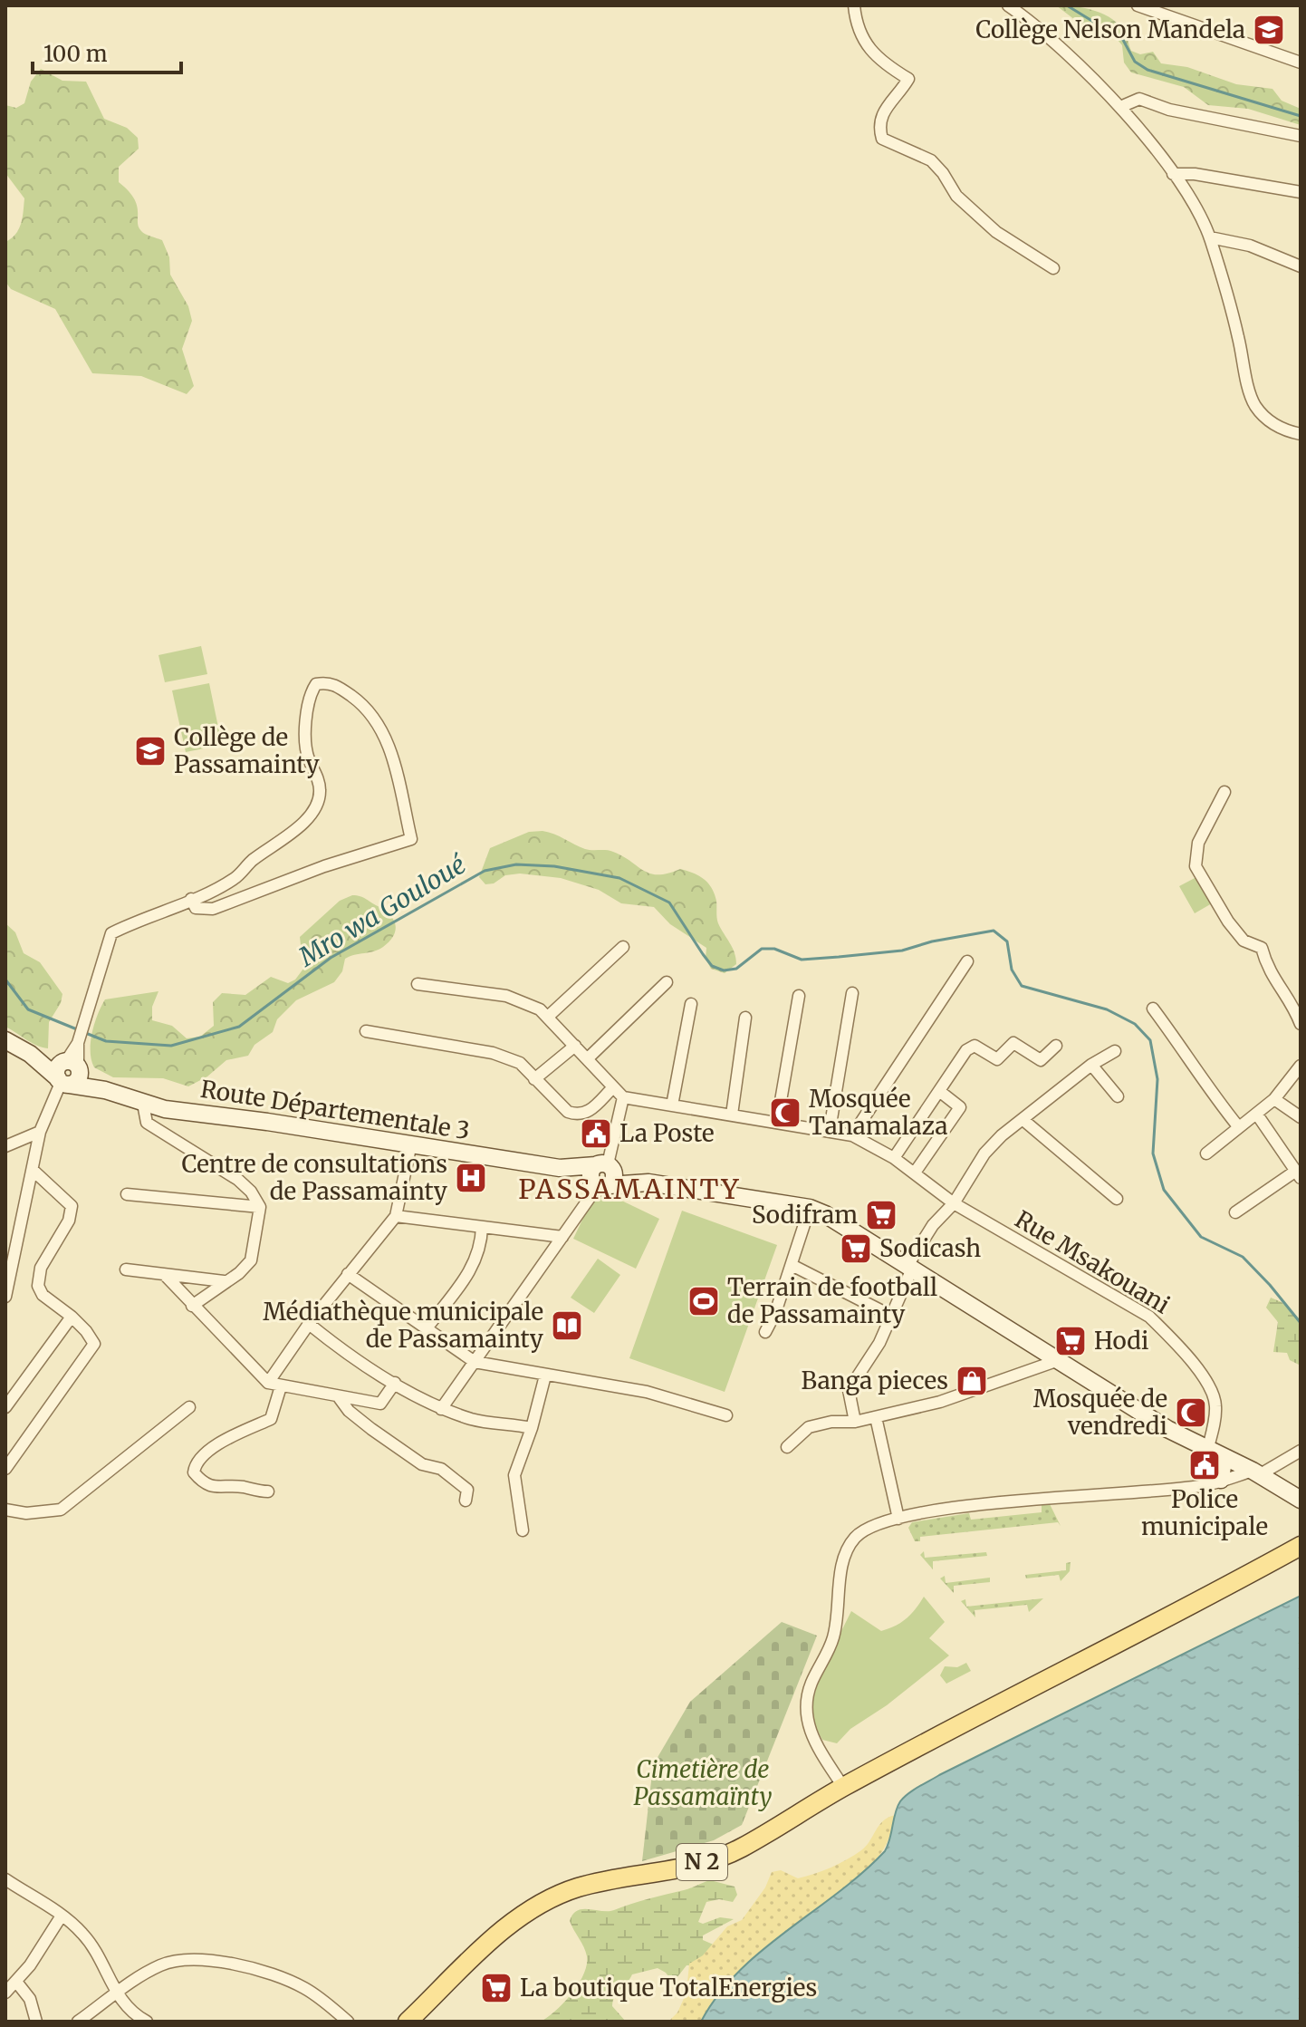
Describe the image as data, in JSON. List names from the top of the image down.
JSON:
{
  "streets": {
    "main road": ["Route Départementale 3", "N 2"],
    "street": ["Rue Msakouani"]
  },
  "crossings": [
    ["Route Départementale 3", "Rue Msakouani"]
  ],
  "districts": ["PASSAMAINTY"],
  "water": ["Mro wa Gouloué"],
  "parks": ["Cimetière de Passamaïnty"],
  "places": {
    "school or university": ["Collège Nelson Mandela", "Collège de Passamainty"],
    "mosque": ["Mosquée Tanamalaza", "Mosquée de vendredi"],
    "public building": ["La Poste", "Police municipale"],
    "hospital": ["Centre de consultations de Passamainty"],
    "supermarket": [
      "Sodifram",
      "Sodicash",
      "Hodi",
      "La boutique TotalEnergies"
    ],
    "sports": ["Terrain de football de Passamainty"],
    "library": ["Médiathèque municipale de Passamainty"],
    "shop": ["Banga pieces"]
  },
  "scale_bar": "100 m"
}
